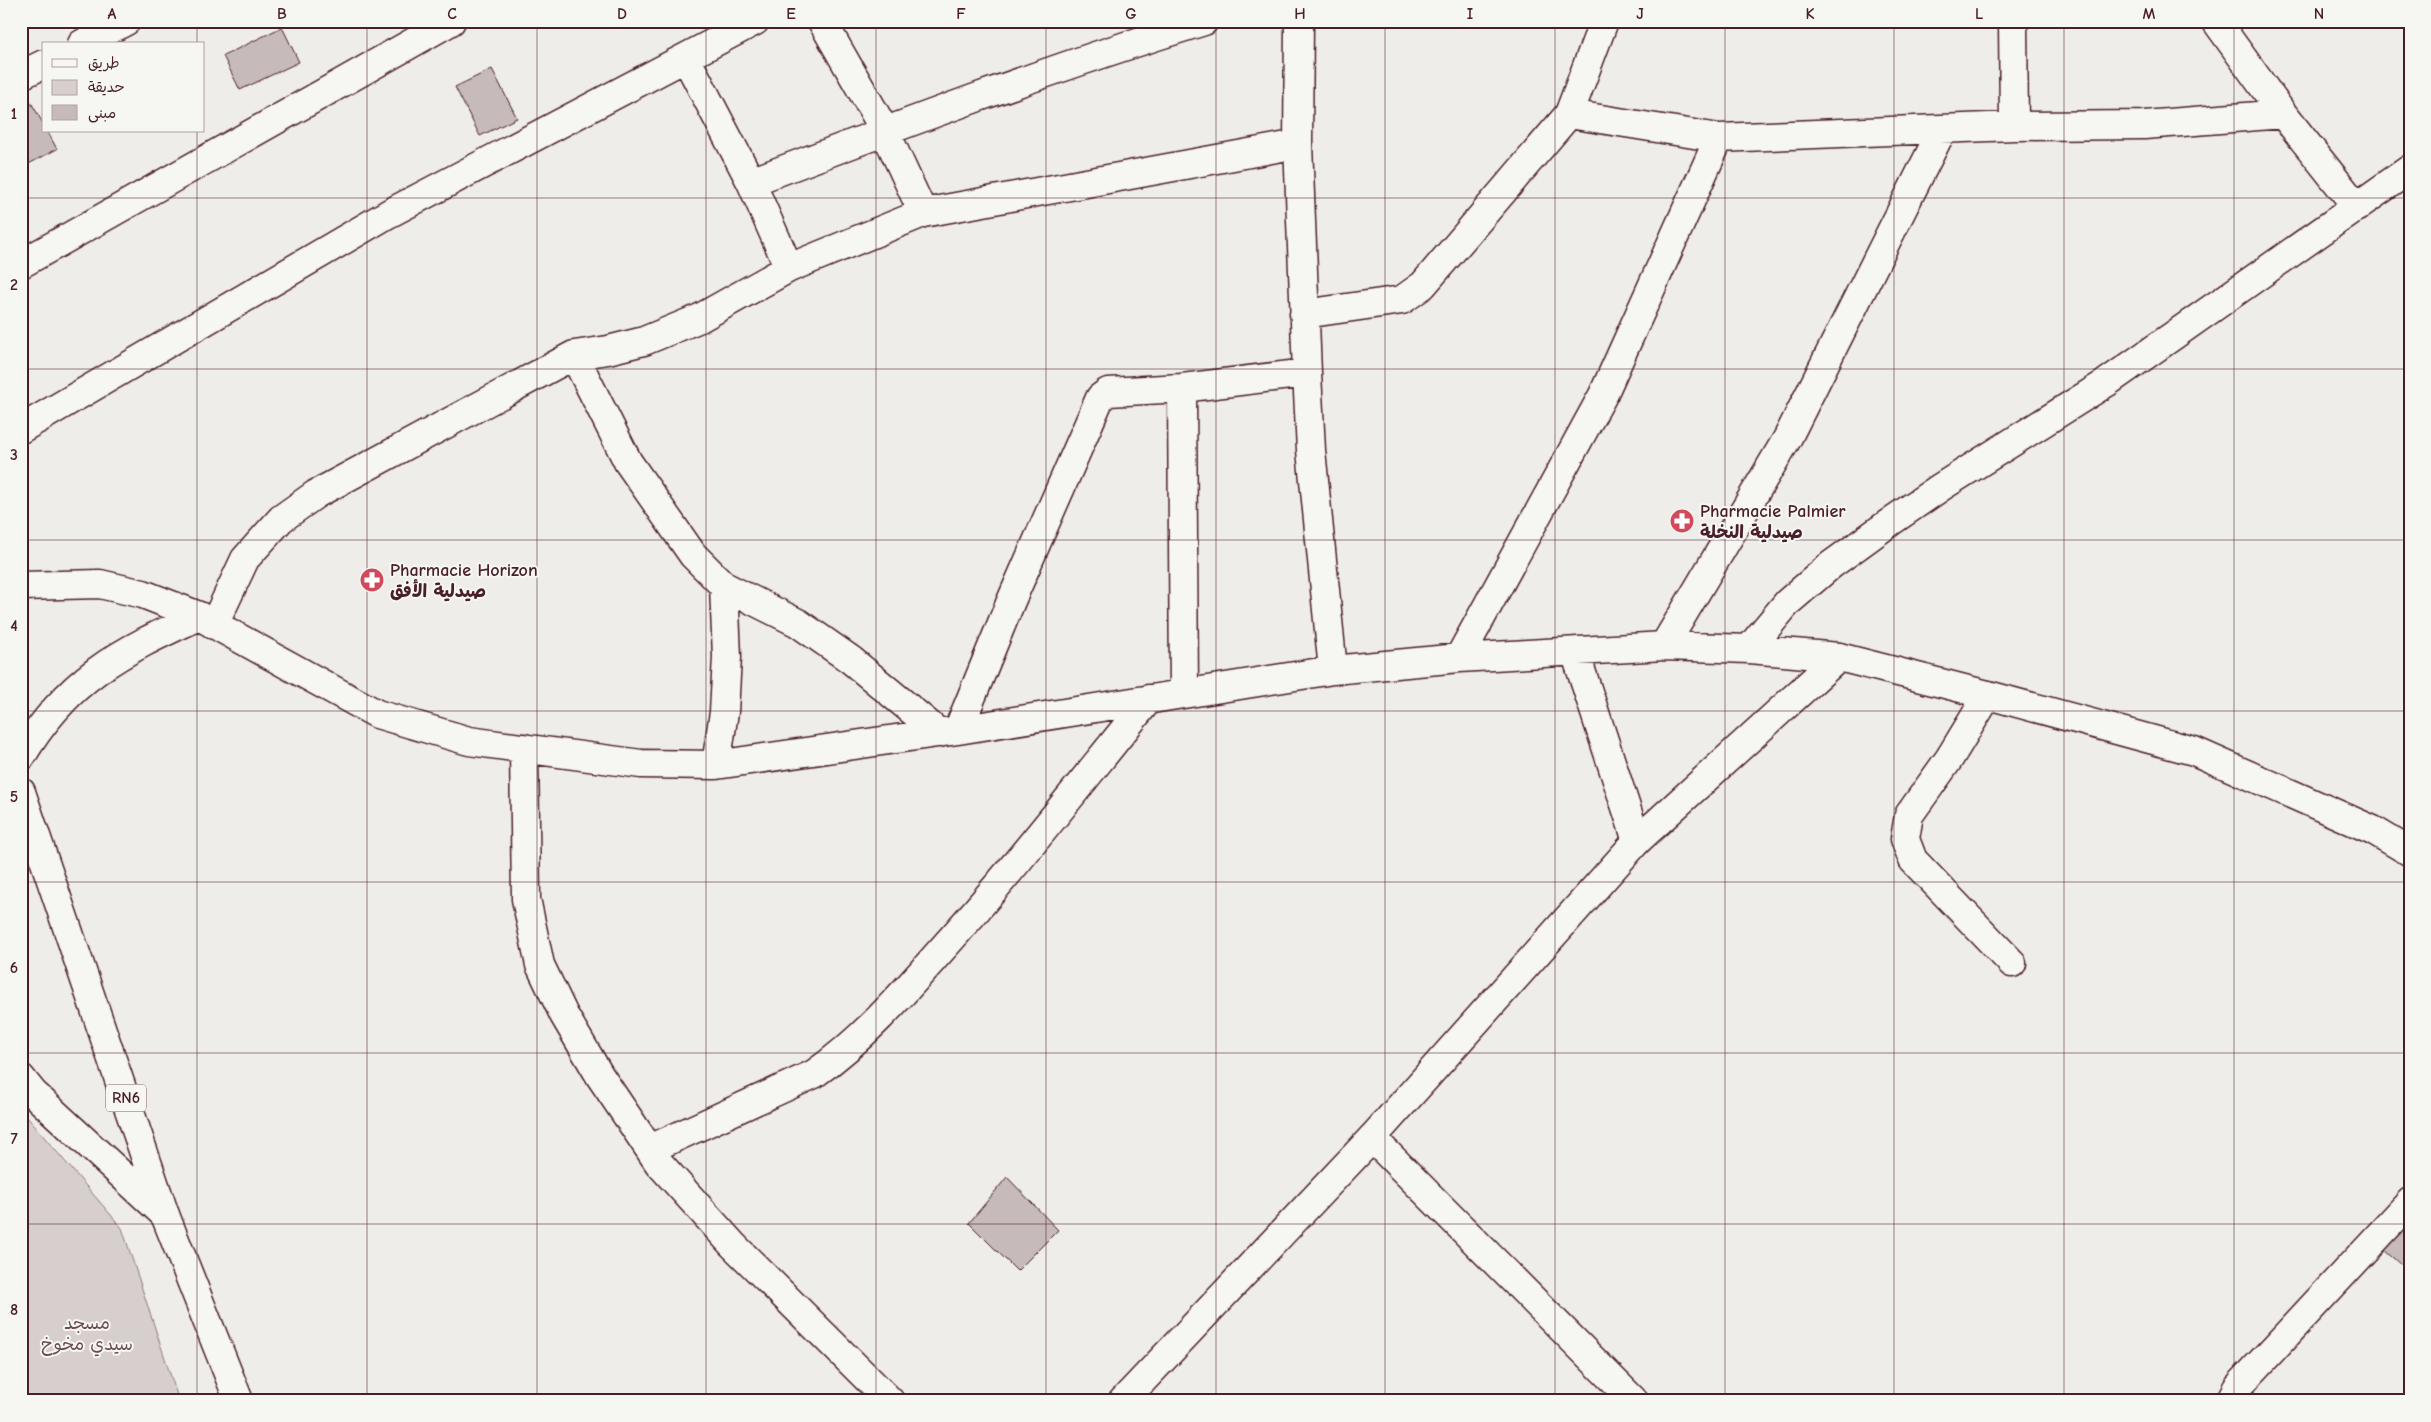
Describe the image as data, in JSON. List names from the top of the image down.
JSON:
{
  "streets": {
    "street": ["RN6"]
  },
  "parks": ["مسجد سيدي مخوخ"],
  "places": {
    "pharmacy": ["Pharmacie Palmier صيدلية النخلة", "Pharmacie Horizon صيدلية الأفق"]
  },
  "legend": ["طريق", "حديقة", "مبنى"],
  "grid": {
    "columns": [
      "A",
      "B",
      "C",
      "D",
      "E",
      "F",
      "G",
      "H",
      "I",
      "J",
      "K",
      "L",
      "M",
      "N"
    ],
    "rows": [
      "1",
      "2",
      "3",
      "4",
      "5",
      "6",
      "7",
      "8"
    ]
  }
}
